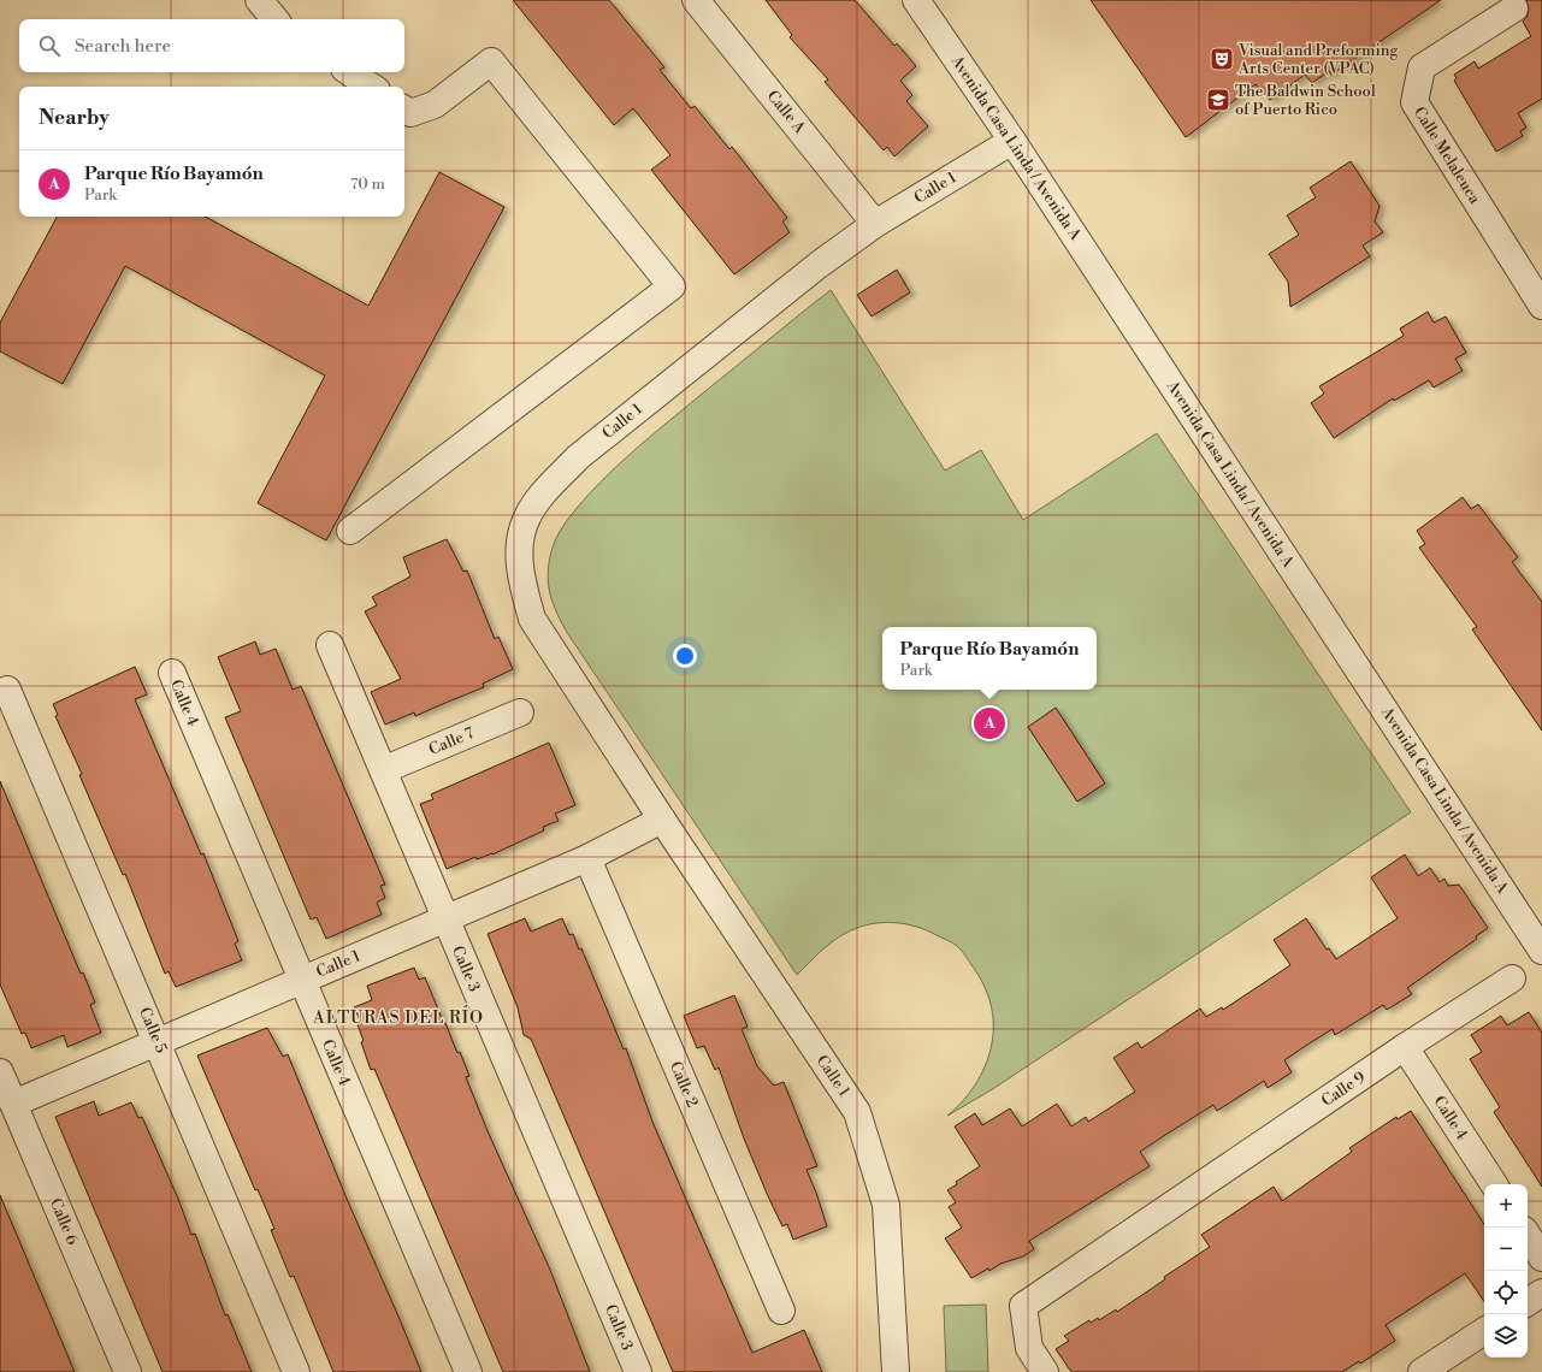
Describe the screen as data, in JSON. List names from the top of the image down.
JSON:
{
  "streets": {
    "street": [
      "Calle A",
      "Avenida Casa Linda / Avenida A",
      "Calle Melaleuca",
      "Calle 1",
      "Calle 4",
      "Calle 7",
      "Calle 3",
      "Calle 5",
      "Calle 2",
      "Calle 9",
      "Calle 6"
    ]
  },
  "crossings": [
    ["Calle A", "Calle 1"],
    ["Avenida Casa Linda / Avenida A", "Calle 1"],
    ["Calle 1", "Calle 4"],
    ["Calle 1", "Calle 3"],
    ["Calle 1", "Calle 5"],
    ["Calle 1", "Calle 2"],
    ["Calle 1", "Calle 6"],
    ["Calle 4", "Calle 9"],
    ["Calle 7", "Calle 3"]
  ],
  "districts": ["ALTURAS DEL RÍO"],
  "places": {
    "theatre": ["Visual and Preforming Arts Center (VPAC)"],
    "school or university": ["The Baldwin School of Puerto Rico"]
  },
  "page": {
    "search": "Search here",
    "heading": "Nearby",
    "list": [
      {
        "mark": "A",
        "name": "Parque Río Bayamón",
        "note": "Park",
        "value": "70 m"
      }
    ],
    "popup": ["Parque Río Bayamón", "Park"],
    "pins": "A",
    "map_buttons": ["+", "−"]
  }
}
